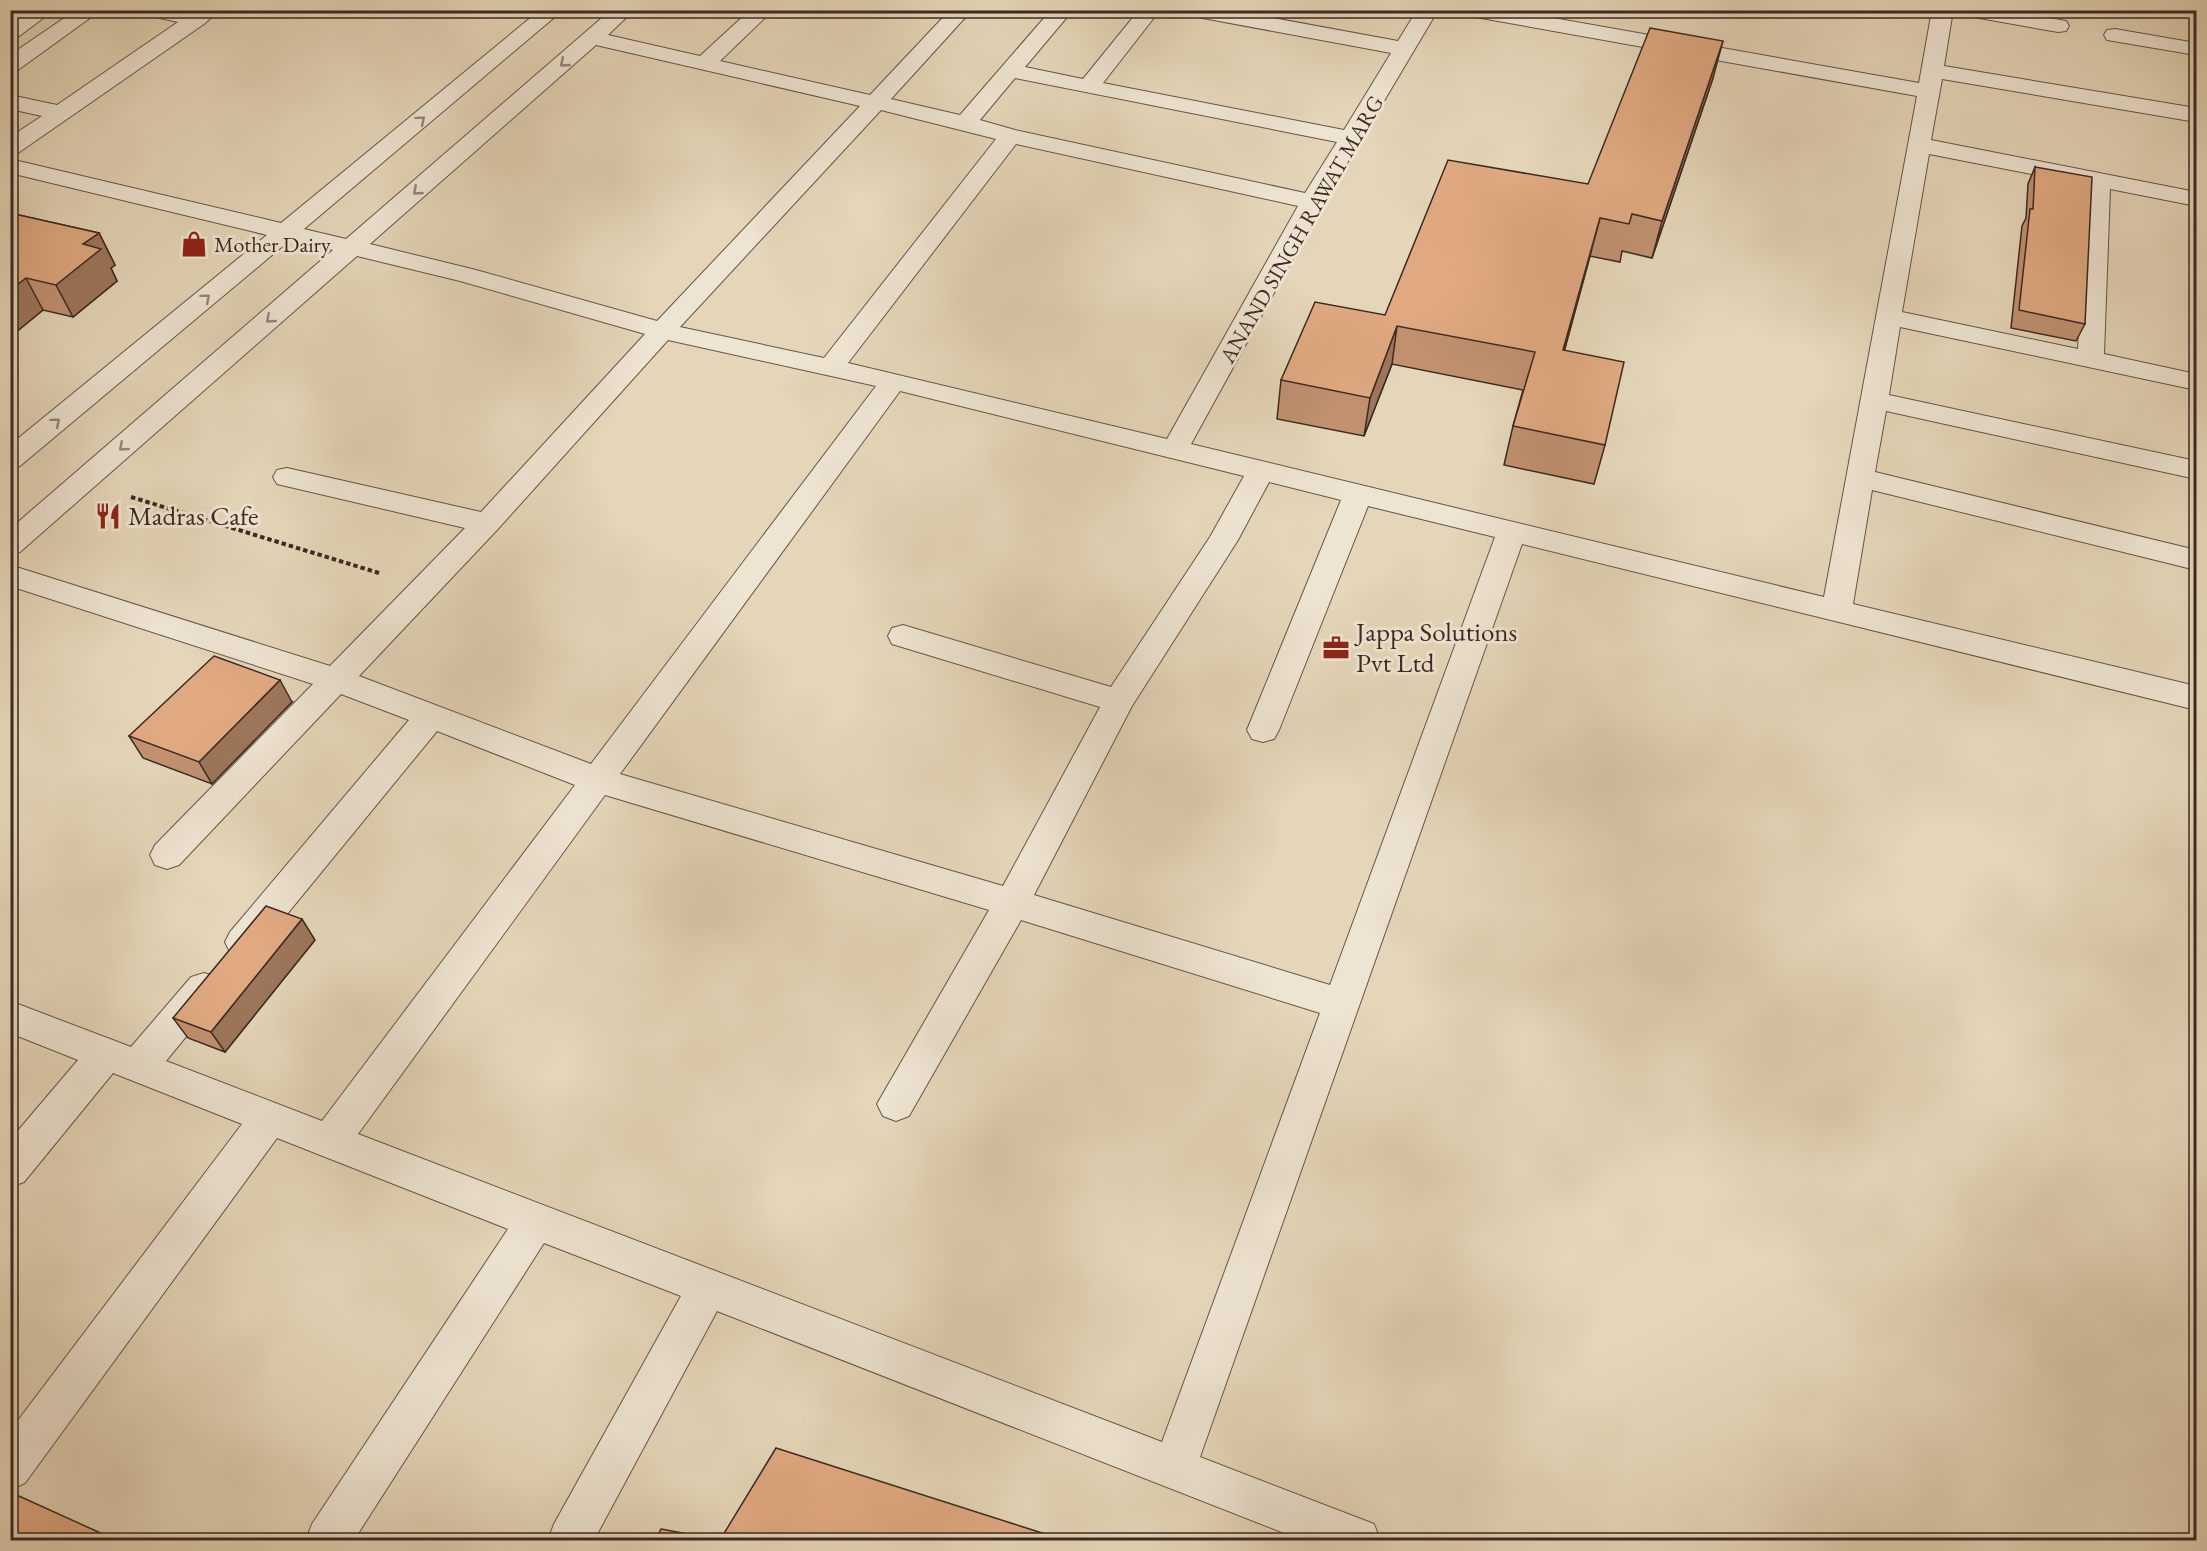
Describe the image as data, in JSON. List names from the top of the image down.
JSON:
{
  "streets": {
    "street": ["ANAND SINGH RAWAT MARG"]
  },
  "places": {
    "shop": ["Mother Dairy"],
    "restaurant": ["Madras Cafe"],
    "office": ["Jappa Solutions Pvt Ltd"]
  }
}
